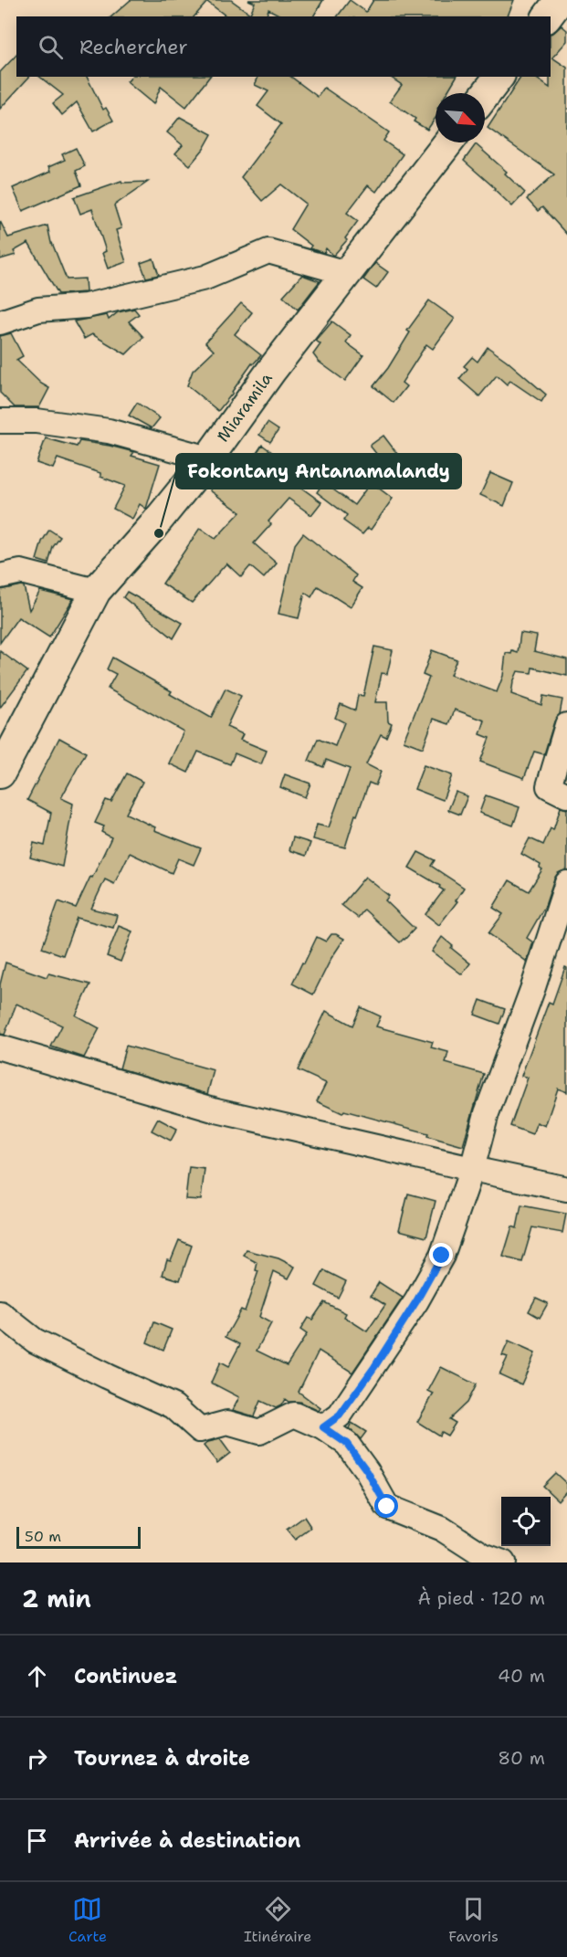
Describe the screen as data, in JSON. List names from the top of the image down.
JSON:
{
  "streets": {
    "main road": ["Miaramila"]
  },
  "places": ["Fokontany Antanamalandy"],
  "scale_bar": "50 m",
  "north": "bottom right",
  "page": {
    "search": "Rechercher",
    "scale": "50 m",
    "heading": ["2 min", "À pied · 120 m"],
    "list": [
      ["Continuez", "40 m"],
      ["Tournez à droite", "80 m"],
      "Arrivée à destination"
    ],
    "nav": ["Carte", "Itinéraire", "Favoris"]
  }
}
